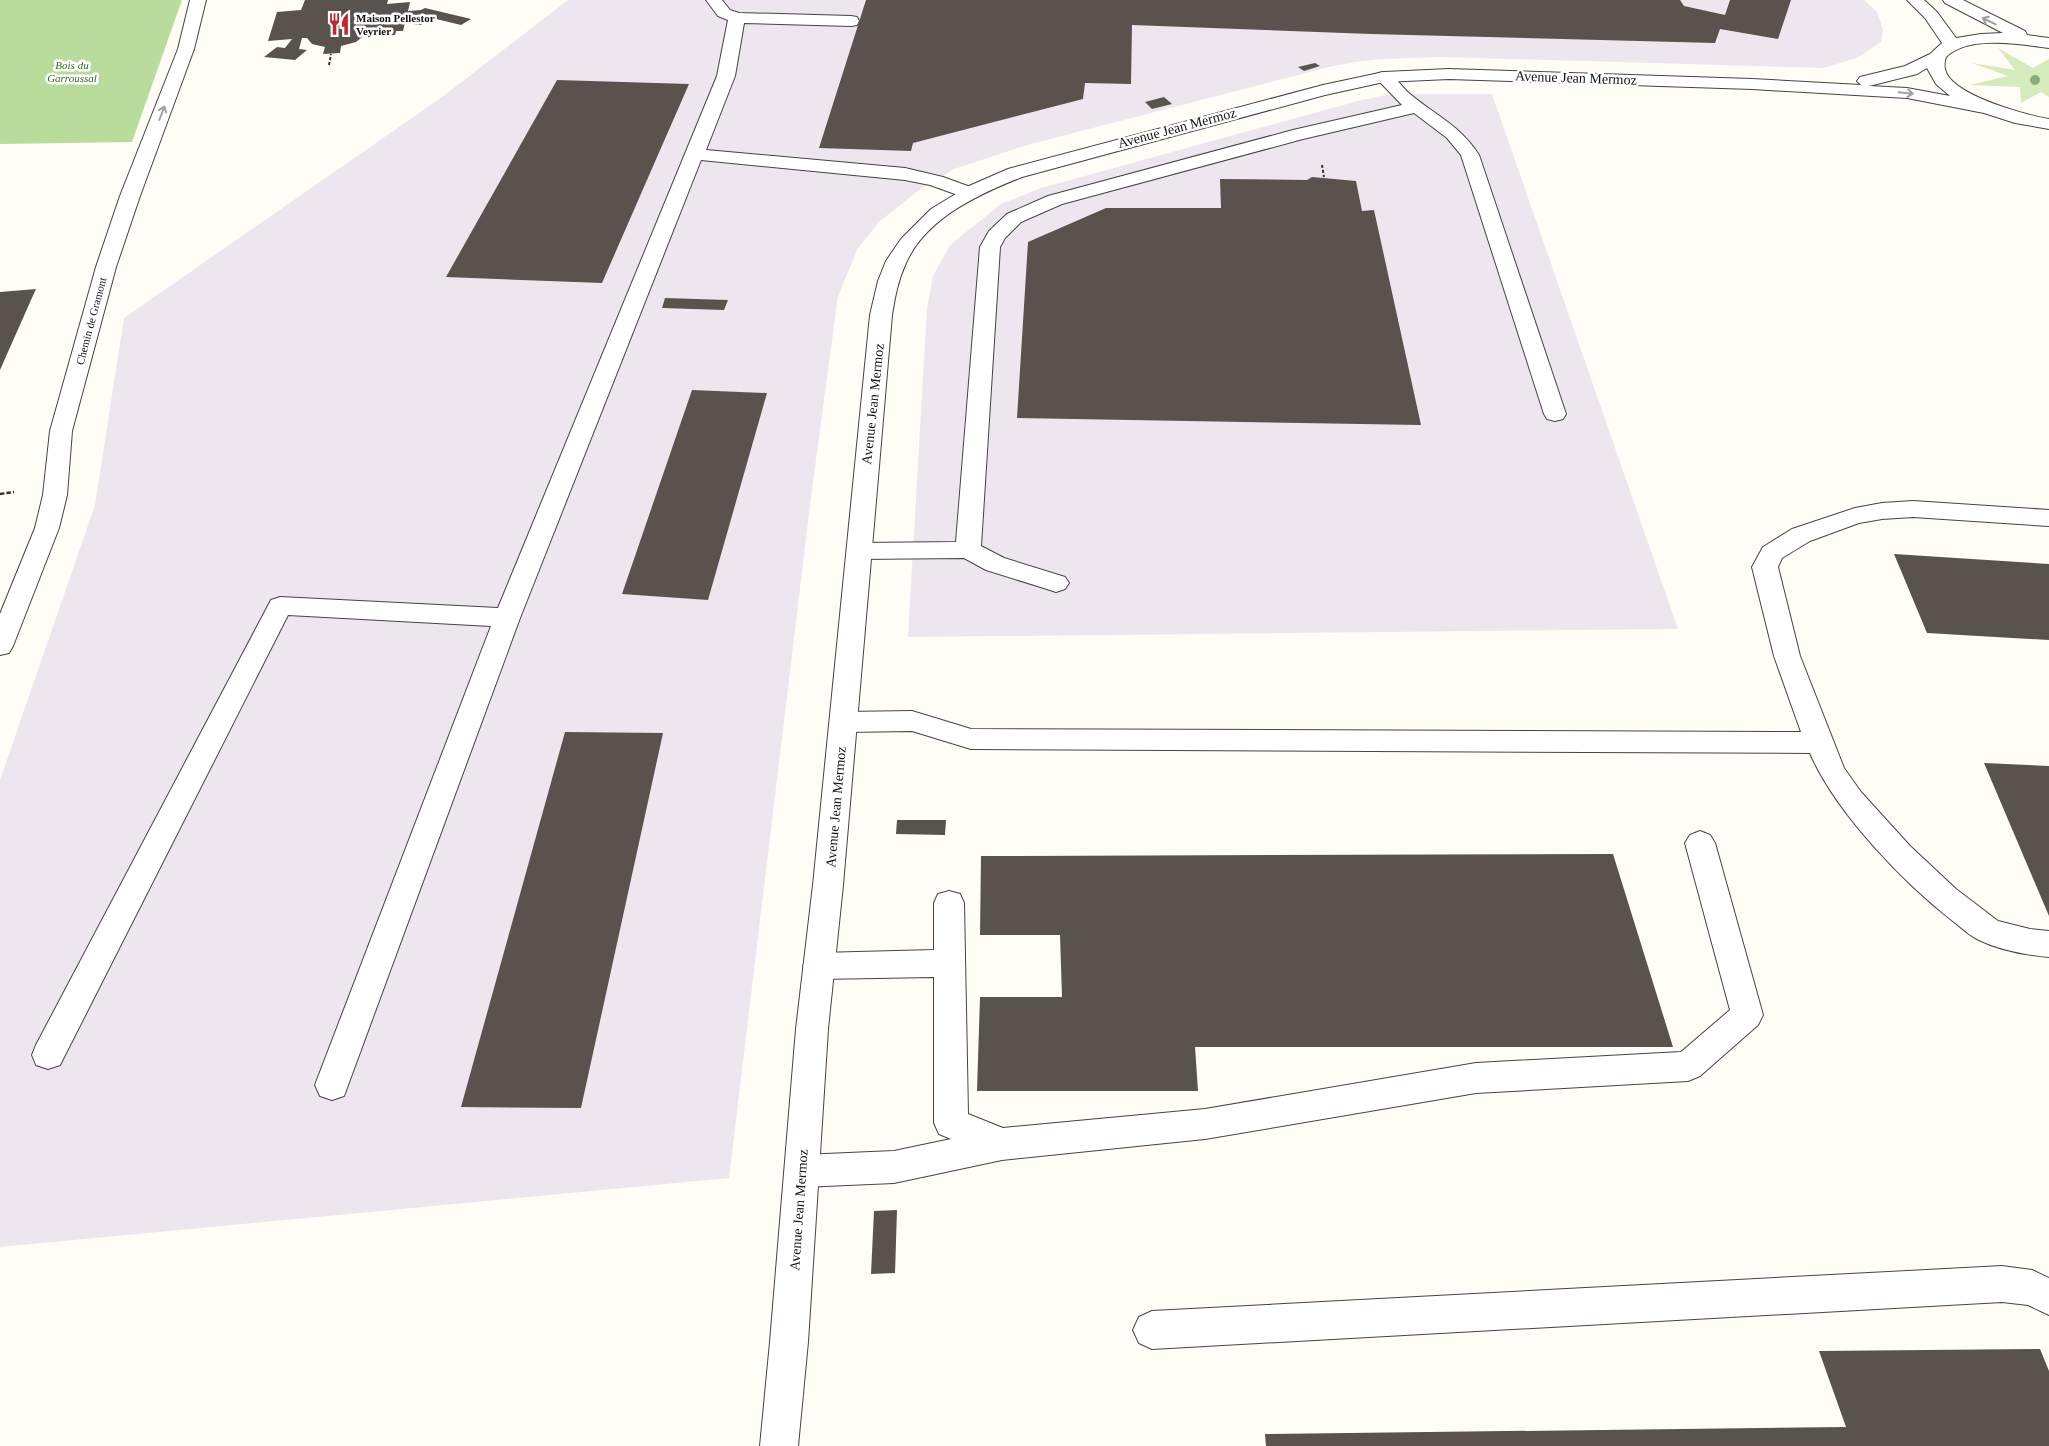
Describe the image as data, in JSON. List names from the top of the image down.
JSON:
{
  "streets": {
    "street": ["Avenue Jean Mermoz", "Chemin de Gramont"]
  },
  "one_way": ["Chemin de Gramont"],
  "parks": ["Bois du Garroussal"],
  "places": {
    "restaurant": ["Maison Pellestor Veyrier"]
  }
}
